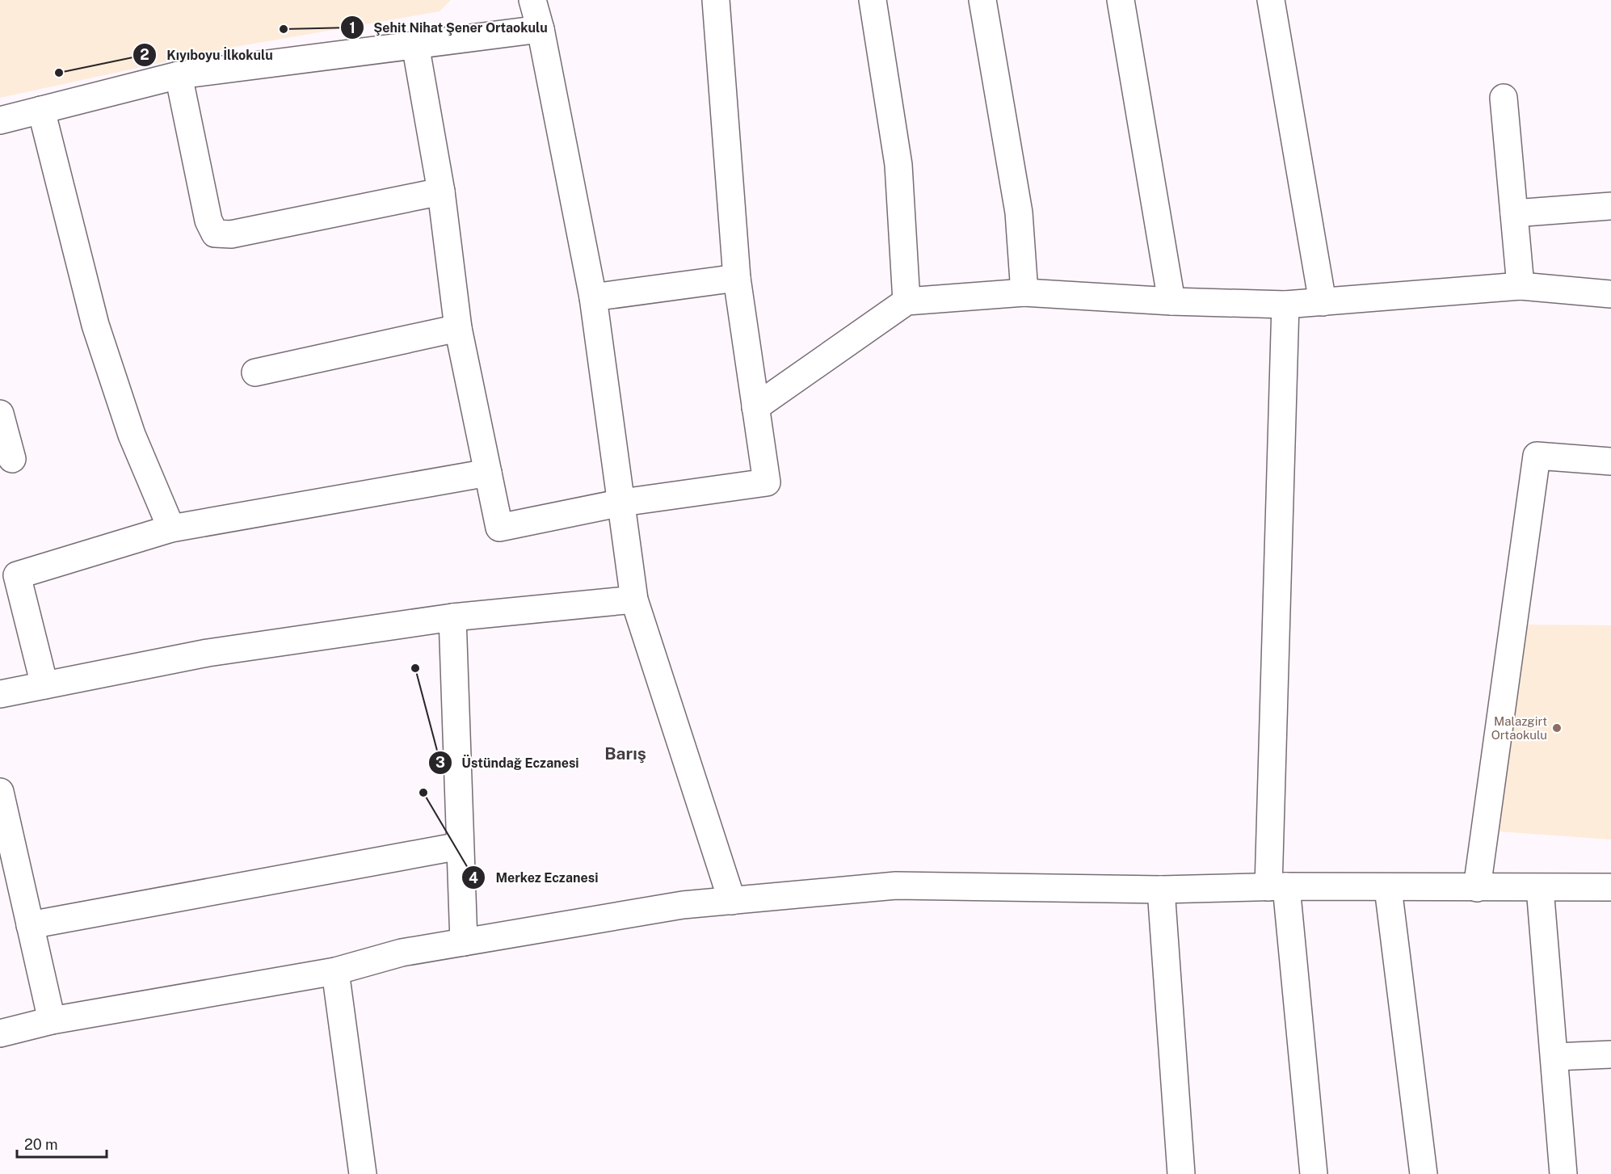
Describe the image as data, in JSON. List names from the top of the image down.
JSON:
{
  "districts": ["Barış"],
  "places": [
    "Şehit Nihat Şener Ortaokulu",
    "Kıyıboyu İlkokulu",
    "Üstündağ Eczanesi",
    "Malazgirt Ortaokulu",
    "Merkez Eczanesi"
  ],
  "scale_bar": "20 m"
}
